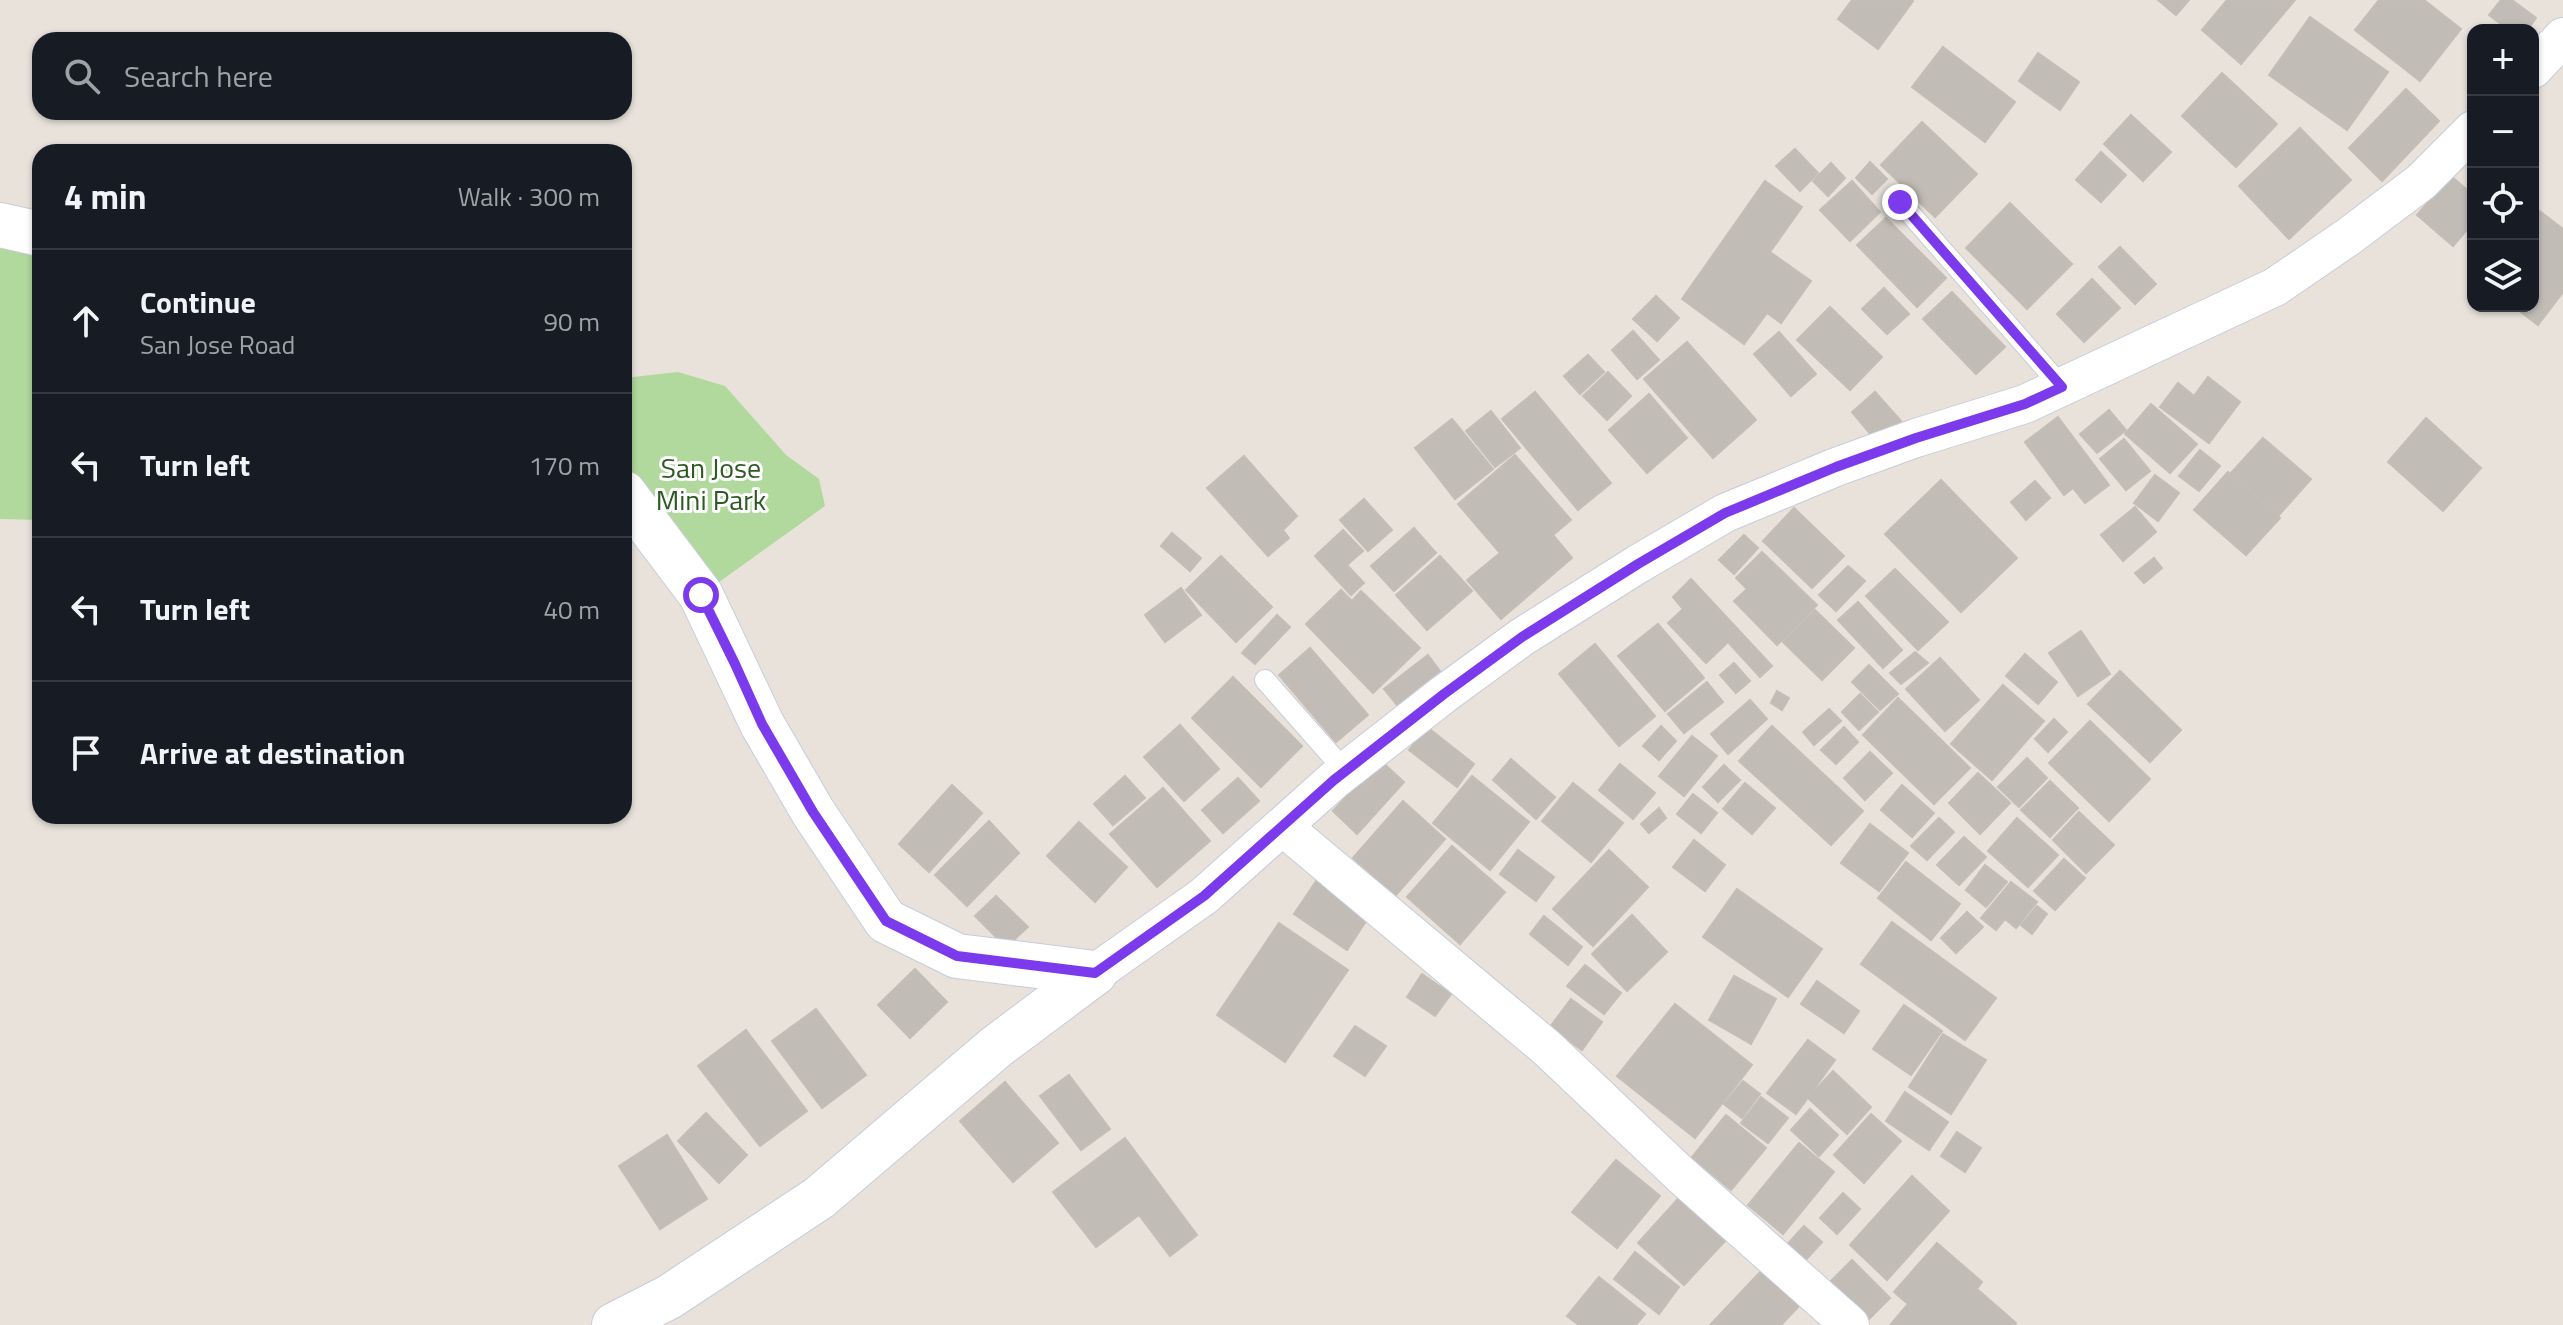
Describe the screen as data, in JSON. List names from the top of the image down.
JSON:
{
  "parks": ["San Jose Mini Park"],
  "page": {
    "map_buttons": ["+", "−"],
    "search": "Search here",
    "heading": ["4 min", "Walk · 300 m"],
    "list": [
      ["Continue", "San Jose Road", "90 m"],
      ["Turn left", "170 m"],
      ["Turn left", "40 m"],
      "Arrive at destination"
    ]
  }
}
